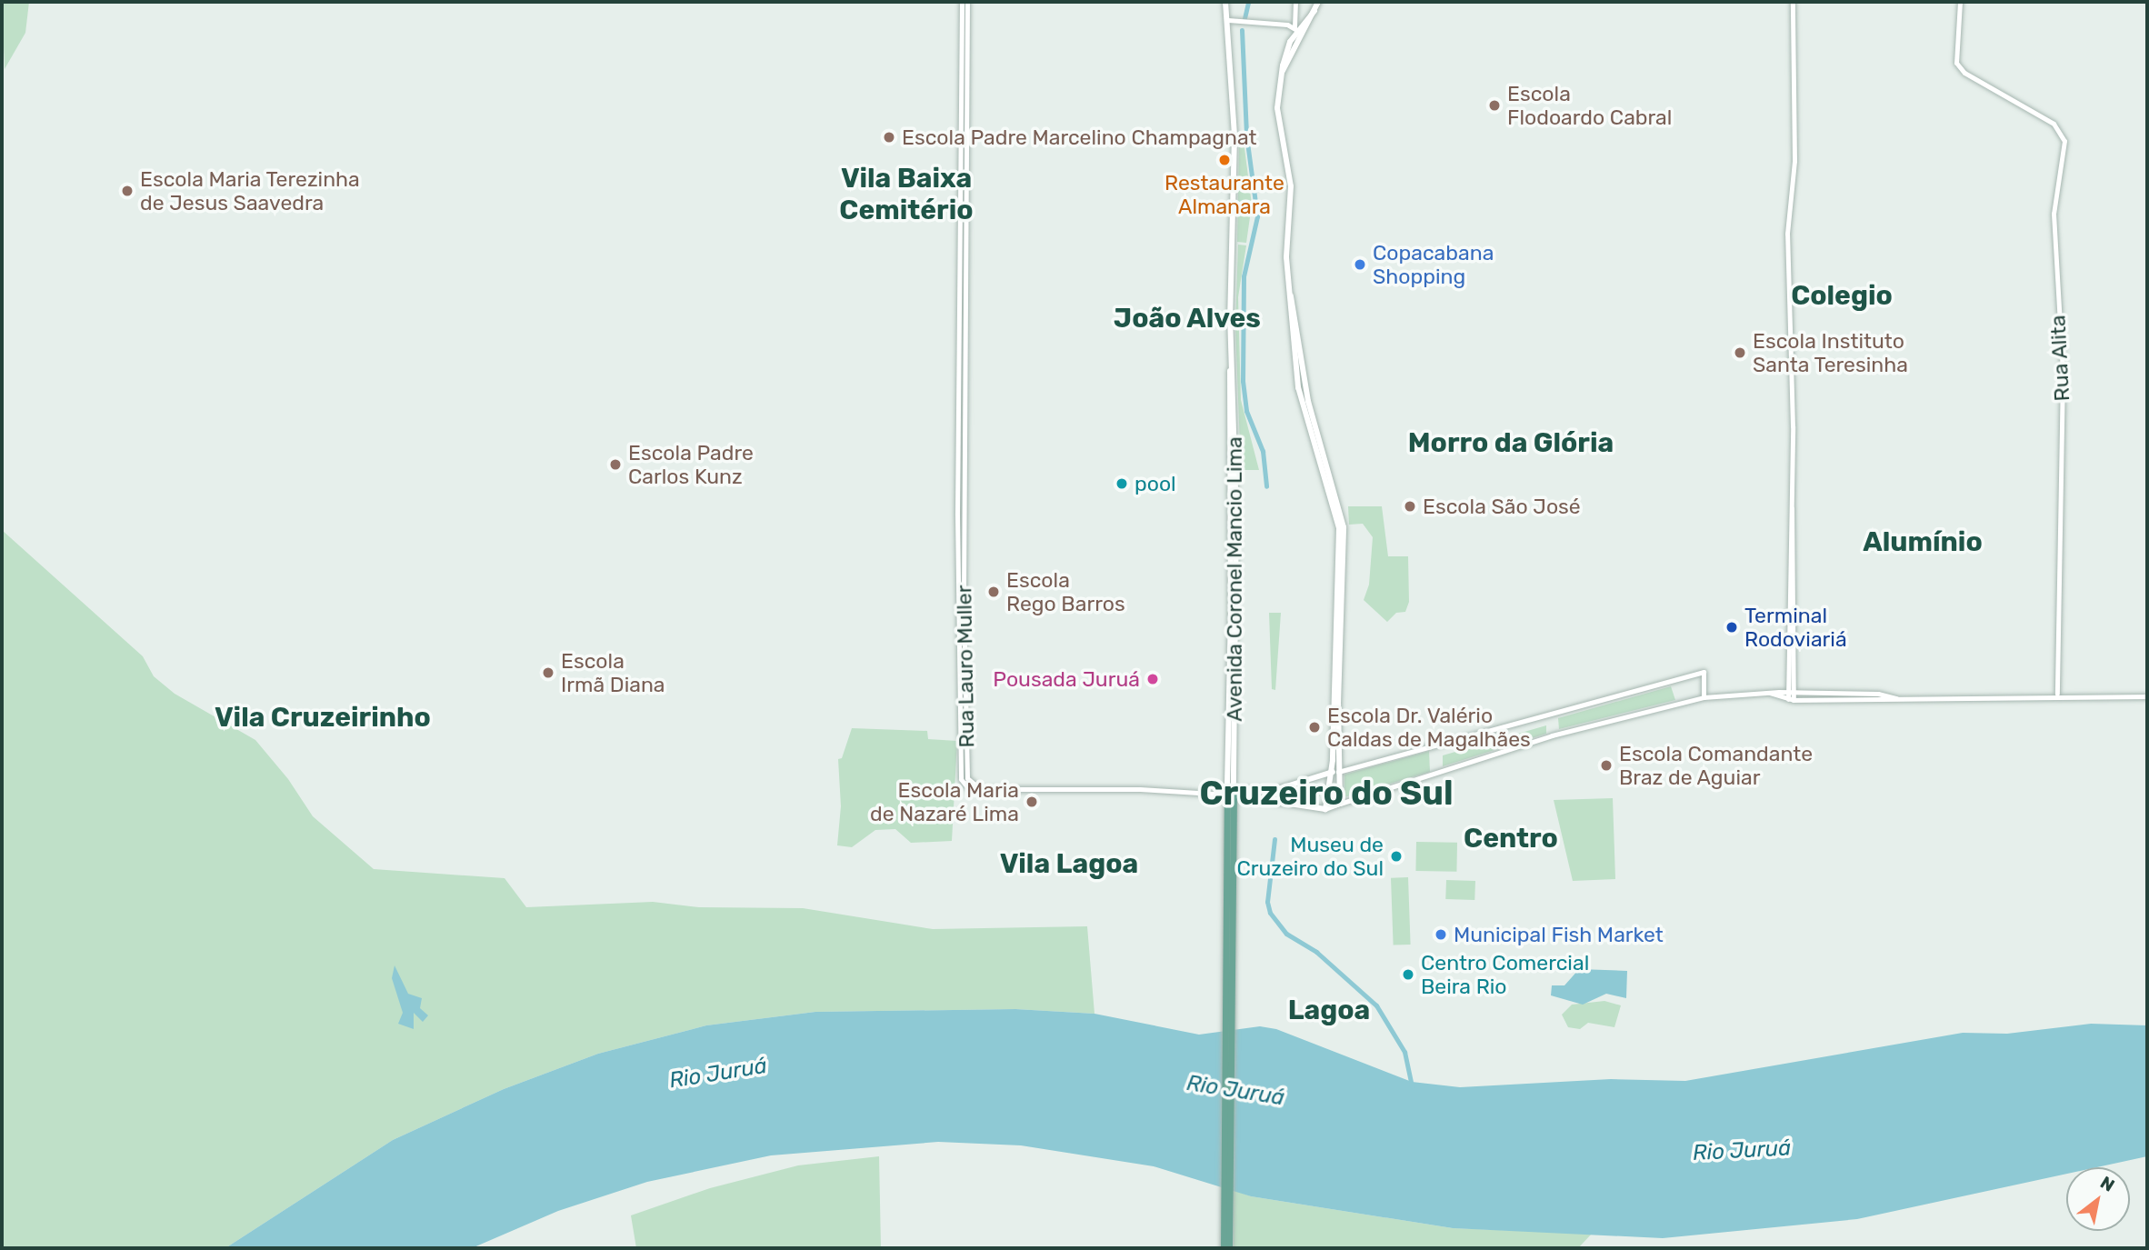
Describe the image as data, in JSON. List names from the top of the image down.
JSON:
{
  "streets": {
    "main road": ["Avenida Coronel Mancio Lima"],
    "street": ["Rua Alita", "Rua Lauro Muller"]
  },
  "crossings": [
    ["Avenida Coronel Mancio Lima", "Rua Lauro Muller"]
  ],
  "districts": [
    "Vila Baixa Cemitério",
    "Colegio",
    "João Alves",
    "Morro da Glória",
    "Alumínio",
    "Vila Cruzeirinho",
    "Cruzeiro do Sul",
    "Centro",
    "Vila Lagoa",
    "Lagoa"
  ],
  "water": ["Rio Juruá"],
  "places": [
    "Escola Flodoardo Cabral",
    "Escola Padre Marcelino Champagnat",
    "Restaurante Almanara",
    "Escola Maria Terezinha de Jesus Saavedra",
    "Copacabana Shopping",
    "Escola Instituto Santa Teresinha",
    "Escola Padre Carlos Kunz",
    "pool",
    "Escola São José",
    "Escola Rego Barros",
    "Terminal Rodoviariá",
    "Escola Irmã Diana",
    "Pousada Juruá",
    "Escola Dr. Valério Caldas de Magalhães",
    "Escola Comandante Braz de Aguiar",
    "Escola Maria de Nazaré Lima",
    "Museu de Cruzeiro do Sul",
    "Municipal Fish Market",
    "Centro Comercial Beira Rio"
  ],
  "north": "top right"
}
